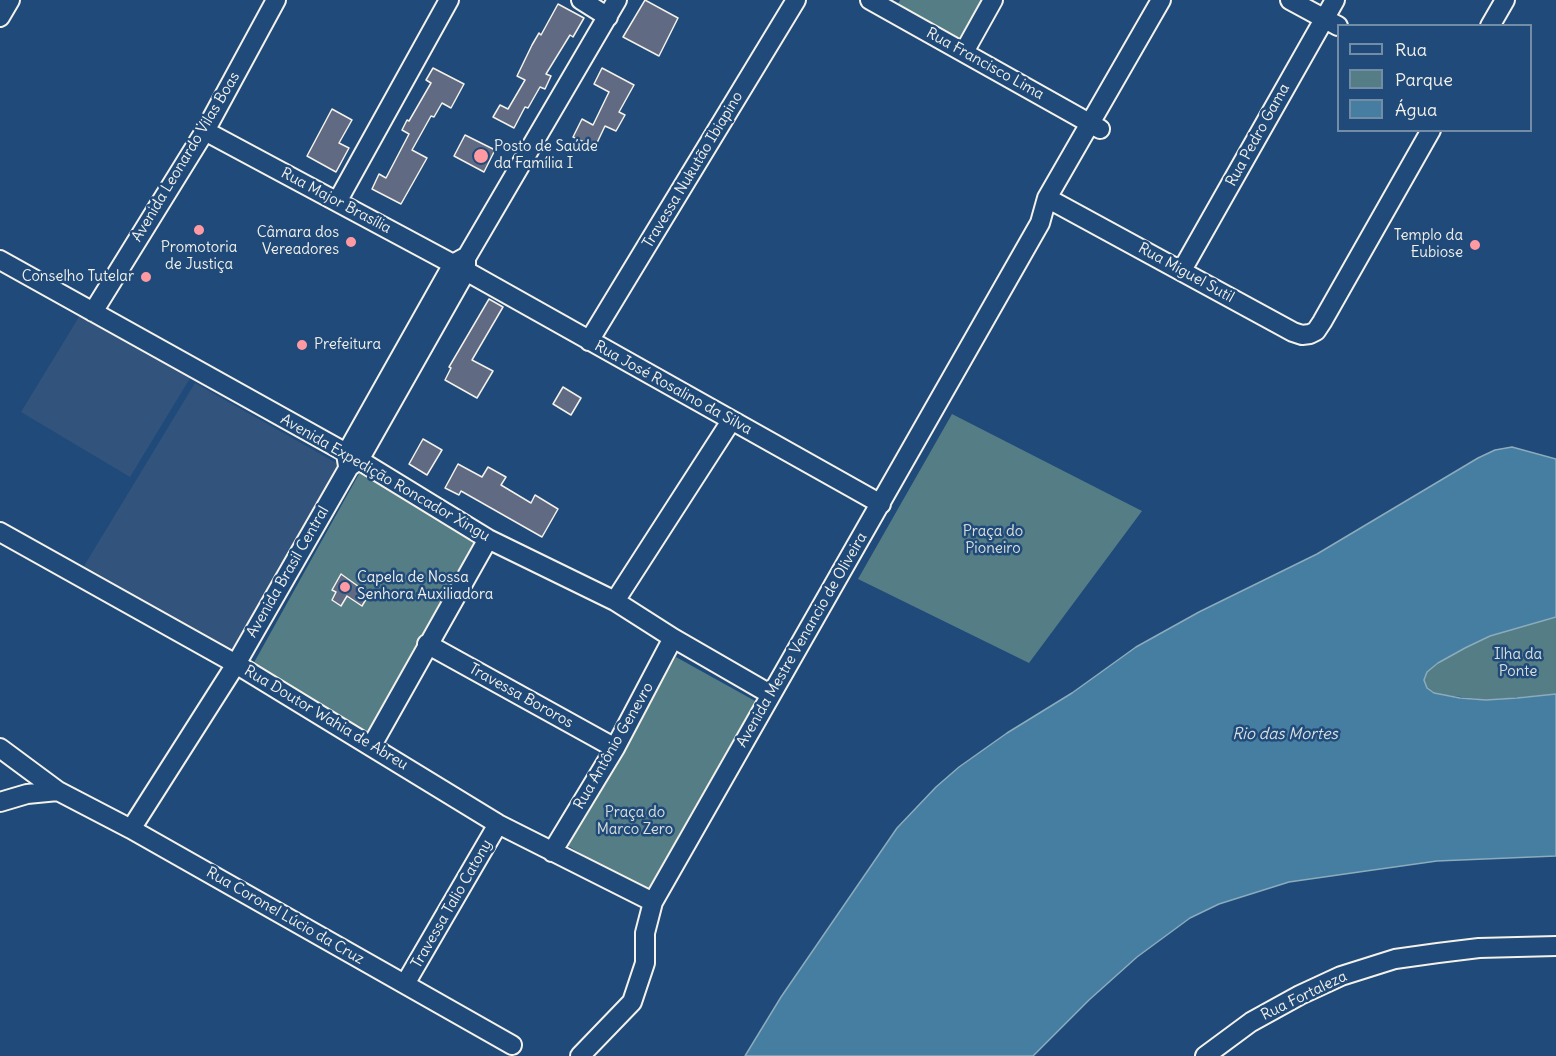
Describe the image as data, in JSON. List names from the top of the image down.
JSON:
{
  "streets": {
    "street": [
      "Rua Francisco Lima",
      "Rua Pedro Gama",
      "Avenida Leonardo Vilas Boas",
      "Travessa Nukutão Ibiapino",
      "Rua Major Brasília",
      "Rua Miguel Sutil",
      "Rua José Rosalino da Silva",
      "Avenida Expedição Roncador Xingu",
      "Avenida Brasil Central",
      "Avenida Mestre Venancio de Oliveira",
      "Travessa Bororos",
      "Rua Doutor Wahia de Abreu",
      "Rua Antônio Genevro",
      "Travessa Talio Catony",
      "Rua Coronel Lúcio da Cruz",
      "Rua Fortaleza"
    ]
  },
  "crossings": [
    ["Rua Francisco Lima", "Avenida Mestre Venancio de Oliveira"],
    ["Rua Pedro Gama", "Rua Miguel Sutil"],
    ["Avenida Leonardo Vilas Boas", "Rua Major Brasília"],
    ["Avenida Leonardo Vilas Boas", "Avenida Expedição Roncador Xingu"],
    ["Travessa Nukutão Ibiapino", "Rua José Rosalino da Silva"],
    ["Rua Major Brasília", "Rua José Rosalino da Silva"],
    ["Rua Major Brasília", "Avenida Brasil Central"],
    ["Rua Miguel Sutil", "Avenida Mestre Venancio de Oliveira"],
    ["Rua José Rosalino da Silva", "Avenida Brasil Central"],
    ["Rua José Rosalino da Silva", "Avenida Mestre Venancio de Oliveira"],
    ["Avenida Expedição Roncador Xingu", "Avenida Brasil Central"],
    ["Avenida Expedição Roncador Xingu", "Avenida Mestre Venancio de Oliveira"],
    ["Avenida Expedição Roncador Xingu", "Rua Antônio Genevro"],
    ["Avenida Brasil Central", "Rua Doutor Wahia de Abreu"],
    ["Avenida Brasil Central", "Rua Coronel Lúcio da Cruz"],
    ["Avenida Mestre Venancio de Oliveira", "Rua Doutor Wahia de Abreu"],
    ["Travessa Bororos", "Rua Antônio Genevro"],
    ["Rua Doutor Wahia de Abreu", "Rua Antônio Genevro"],
    ["Rua Doutor Wahia de Abreu", "Travessa Talio Catony"],
    ["Travessa Talio Catony", "Rua Coronel Lúcio da Cruz"]
  ],
  "water": ["Rio das Mortes"],
  "parks": ["Praça do Pioneiro", "Ilha da Ponte", "Praça do Marco Zero"],
  "places": [
    "Posto de Saúde da Família I",
    "Promotoria de Justiça",
    "Câmara dos Vereadores",
    "Templo da Eubiose",
    "Conselho Tutelar",
    "Prefeitura",
    "Capela de Nossa Senhora Auxiliadora"
  ],
  "legend": ["Rua", "Parque", "Água"]
}
